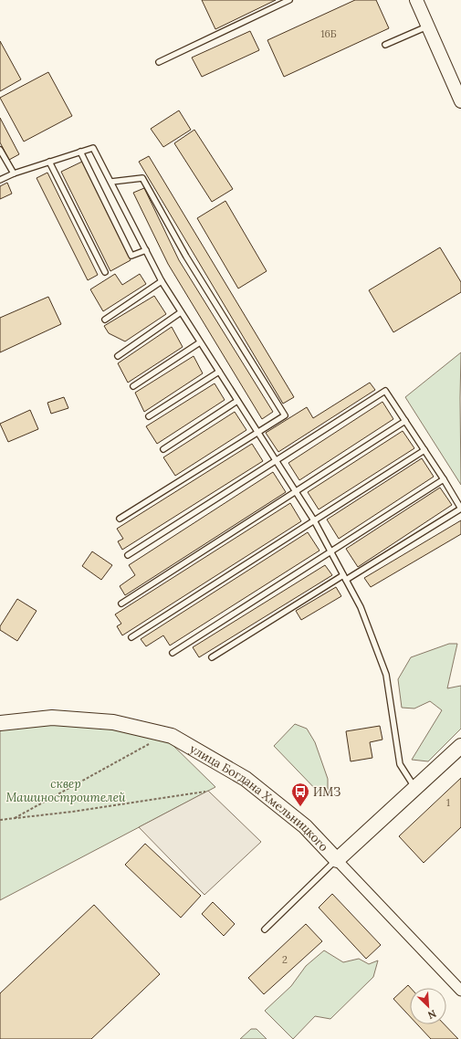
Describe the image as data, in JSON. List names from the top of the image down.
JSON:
{
  "streets": {
    "main road": ["улица Богдана Хмельницкого"]
  },
  "parks": ["сквер Машиностроителей"],
  "places": {
    "bus stop": ["ИМЗ"]
  },
  "house_numbers": ["16Б", "1", "2"],
  "north": "bottom right"
}
